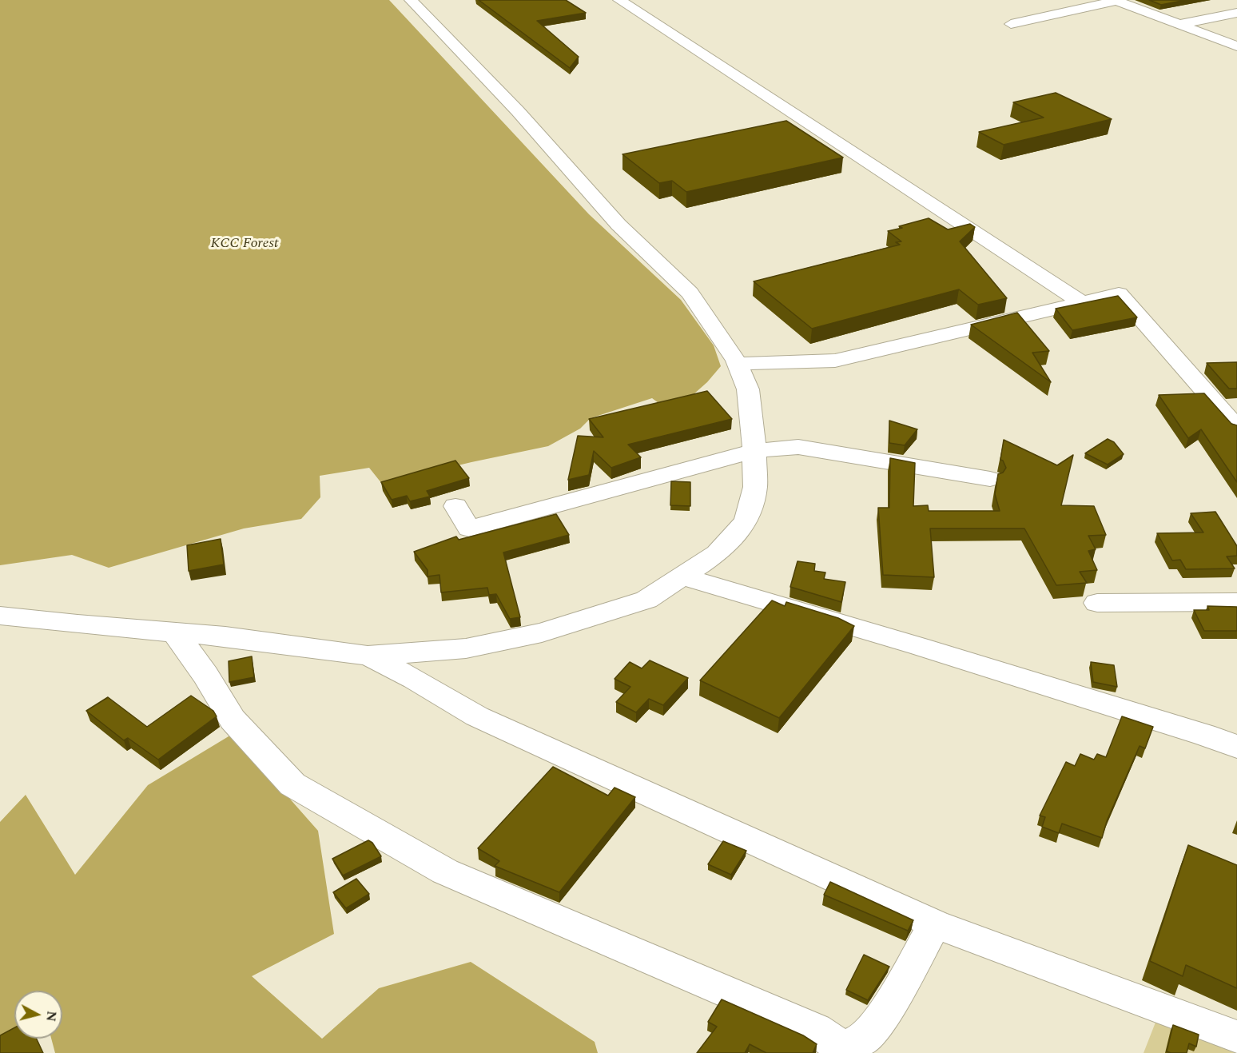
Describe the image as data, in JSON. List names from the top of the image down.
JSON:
{
  "parks": ["KCC Forest"],
  "north": "right"
}
